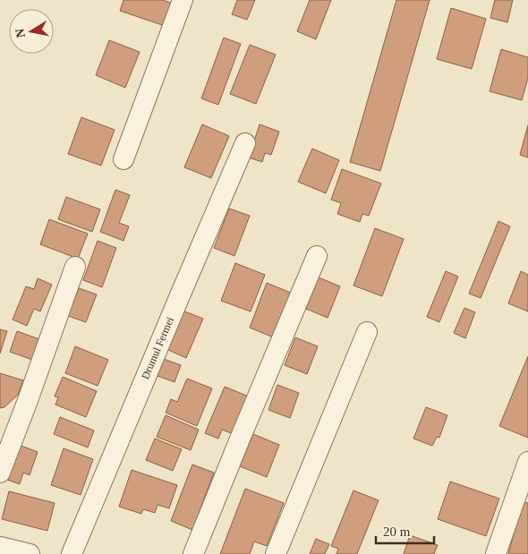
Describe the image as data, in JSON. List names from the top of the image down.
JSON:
{
  "streets": {
    "street": ["Drumul Fermei"]
  },
  "scale_bar": "20 m",
  "north": "left"
}
